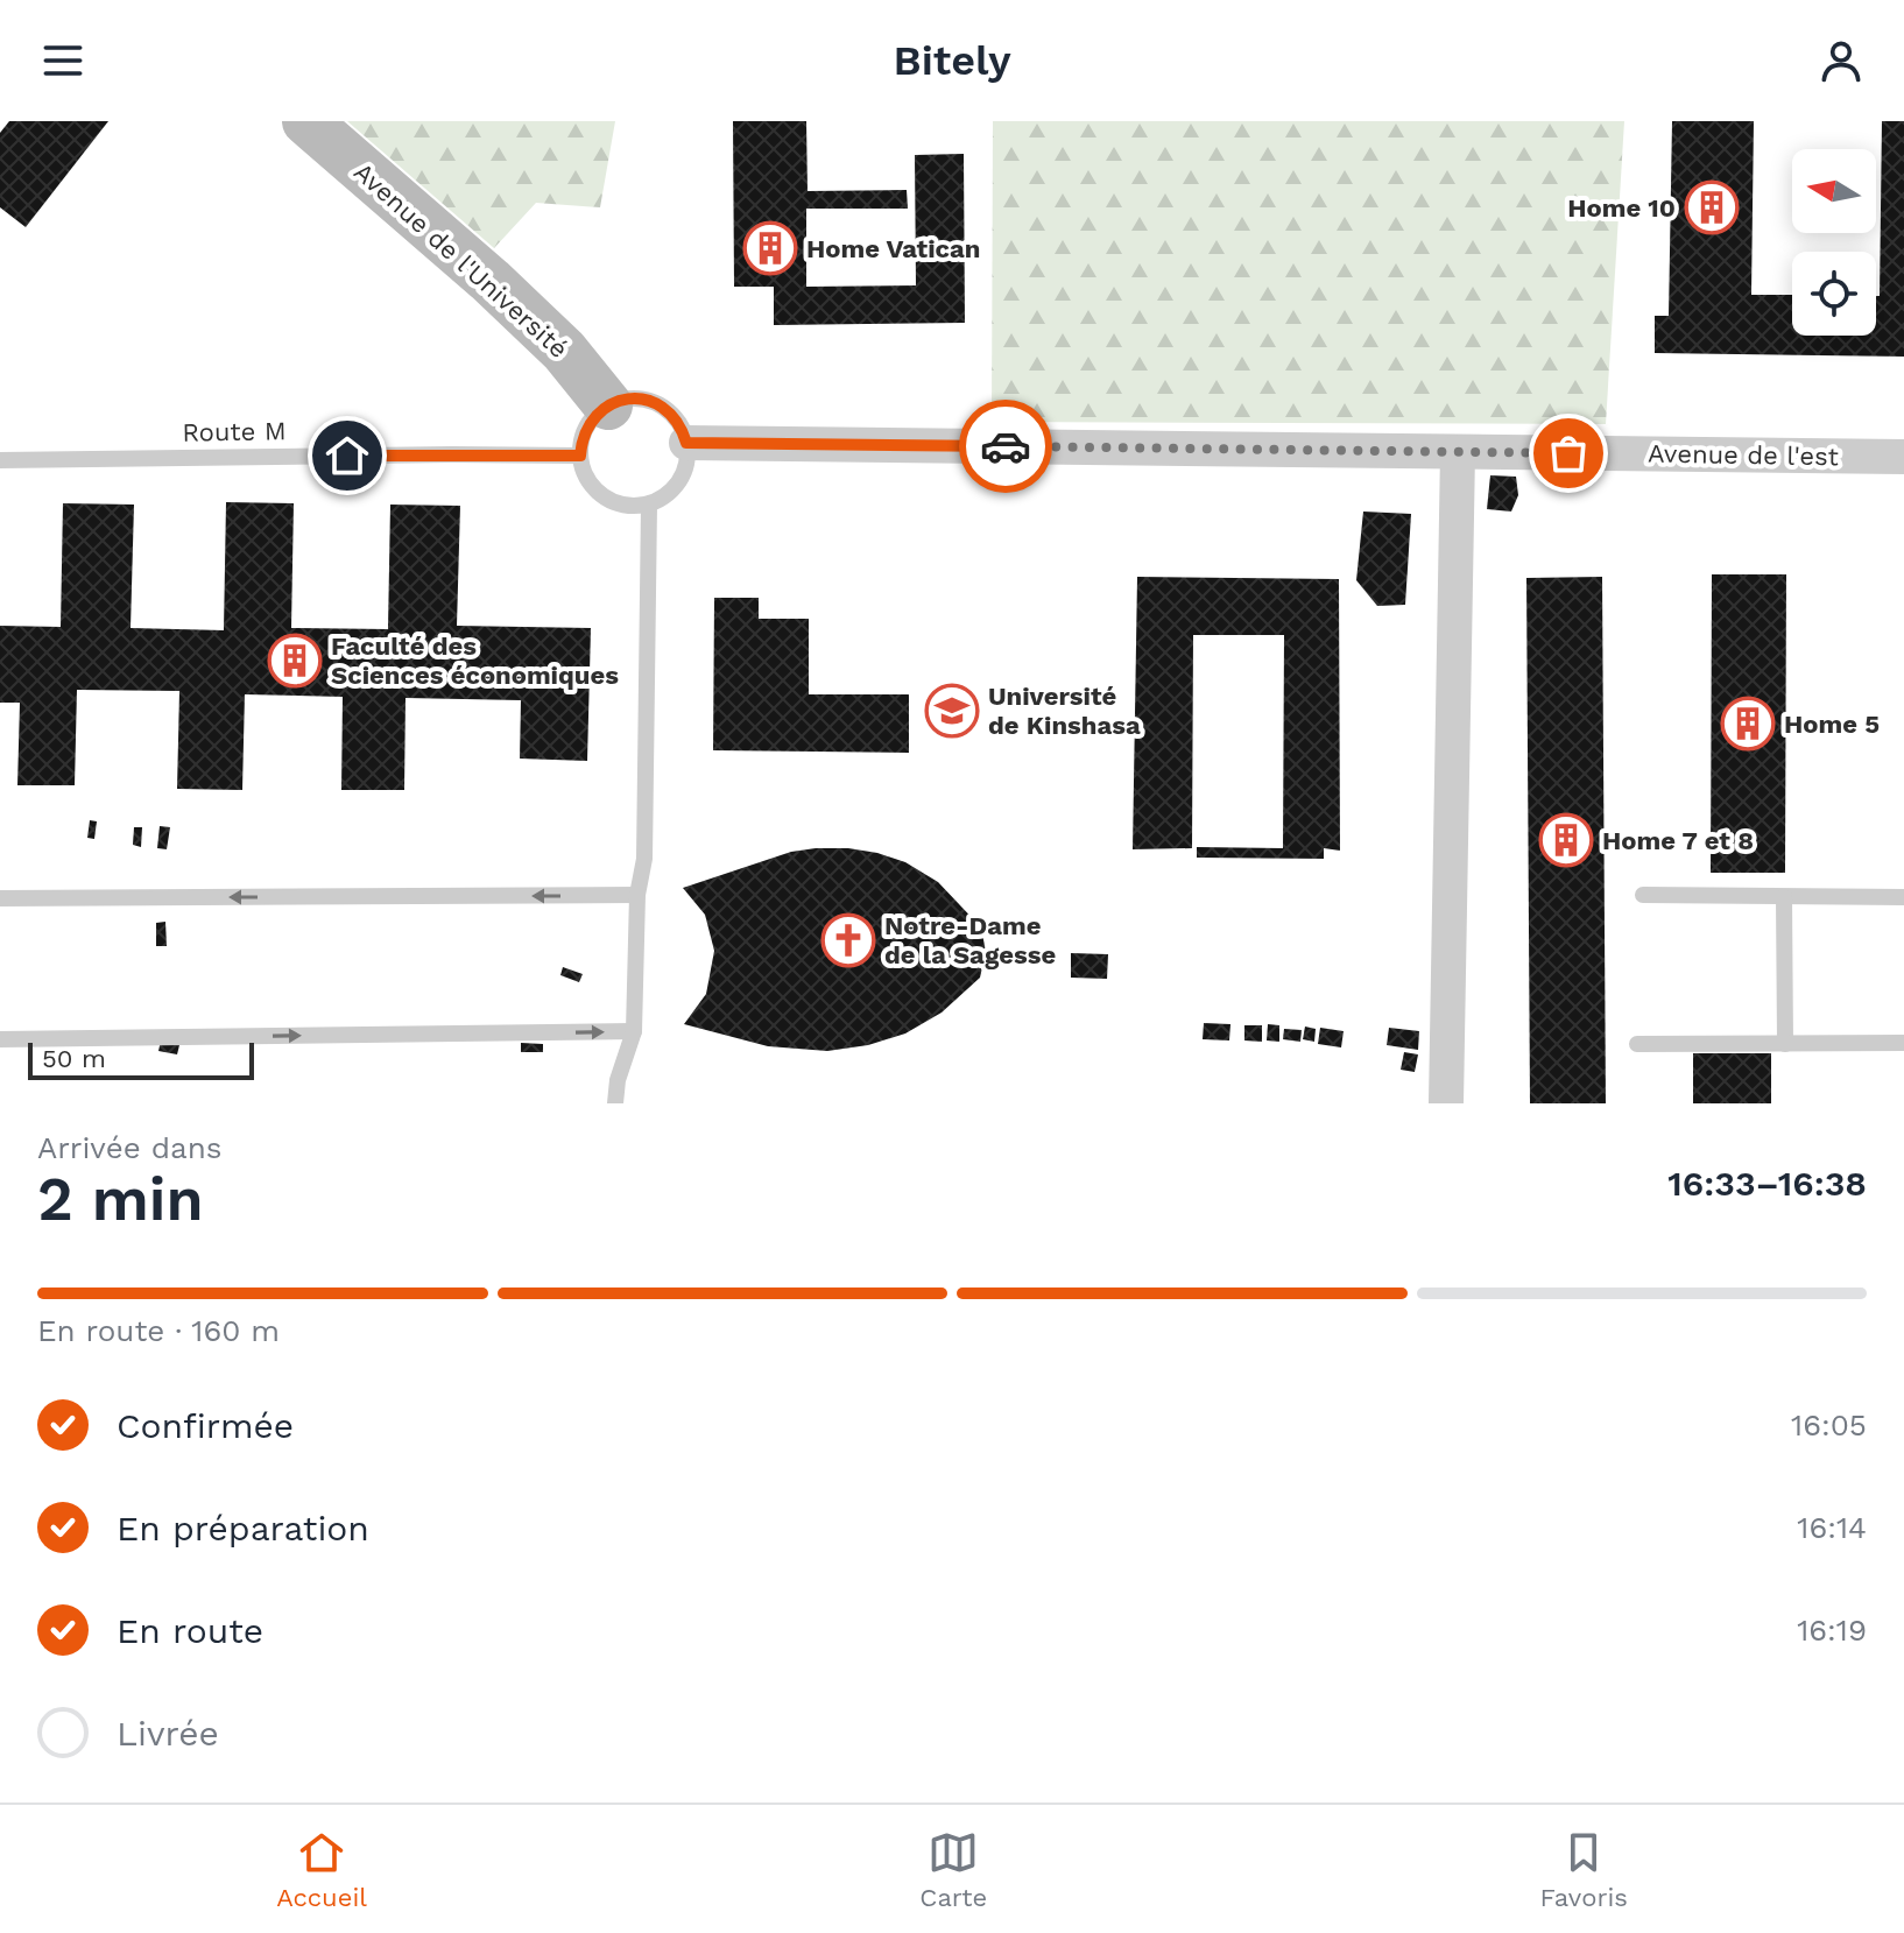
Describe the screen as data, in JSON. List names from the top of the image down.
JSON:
{
  "streets": {
    "street": ["Avenue de l'Université", "Avenue de l'est"],
    "lane": ["Route M"]
  },
  "crossings": [
    ["Avenue de l'Université", "Route M"],
    ["Avenue de l'Université", "Avenue de l'est"],
    ["Route M", "Avenue de l'est"]
  ],
  "places": {
    "building": [
      "Home 10",
      "Home Vatican",
      "Faculté des Sciences économiques",
      "Home 5",
      "Home 7 et 8"
    ],
    "school or university": ["Université de Kinshasa"],
    "church": ["Notre-Dame de la Sagesse"]
  },
  "scale_bar": "50 m",
  "north": "left",
  "page": {
    "header": "Bitely",
    "scale": "50 m",
    "heading": ["2 min", "Arrivée dans", "16:33–16:38"],
    "bar": "En route · 160 m",
    "list": [
      ["Confirmée", "16:05"],
      ["En préparation", "16:14"],
      ["En route", "16:19"],
      "Livrée"
    ],
    "tabs": ["Accueil", "Carte", "Favoris"]
  }
}
